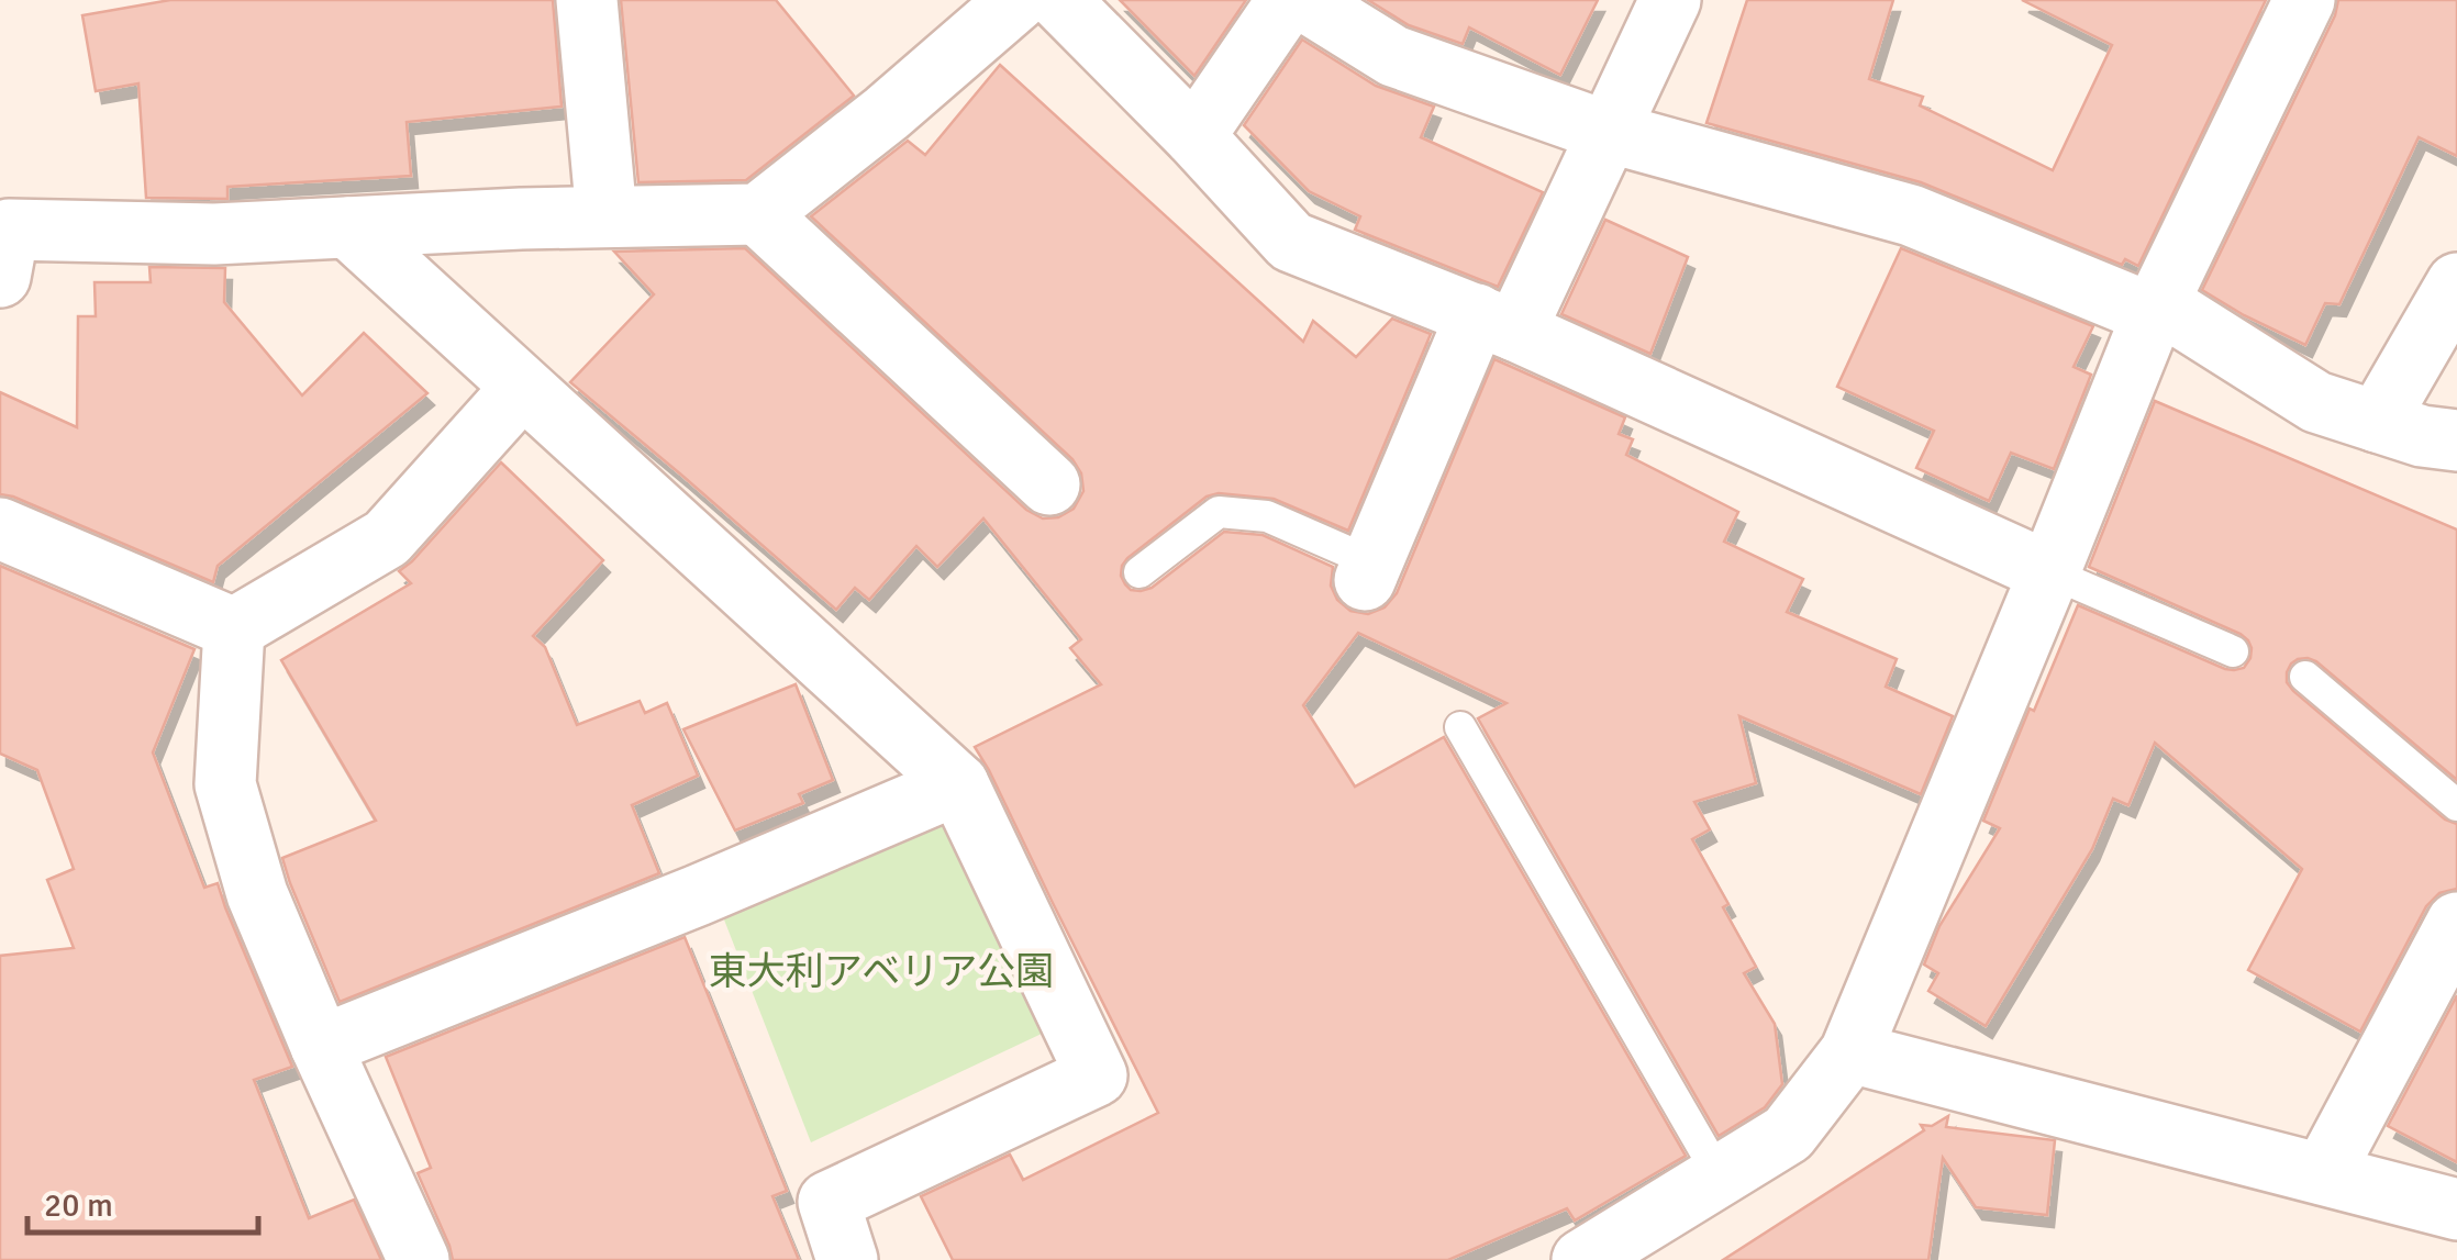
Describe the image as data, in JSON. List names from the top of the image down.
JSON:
{
  "parks": ["東大利アベリア公園"],
  "scale_bar": "20 m"
}
